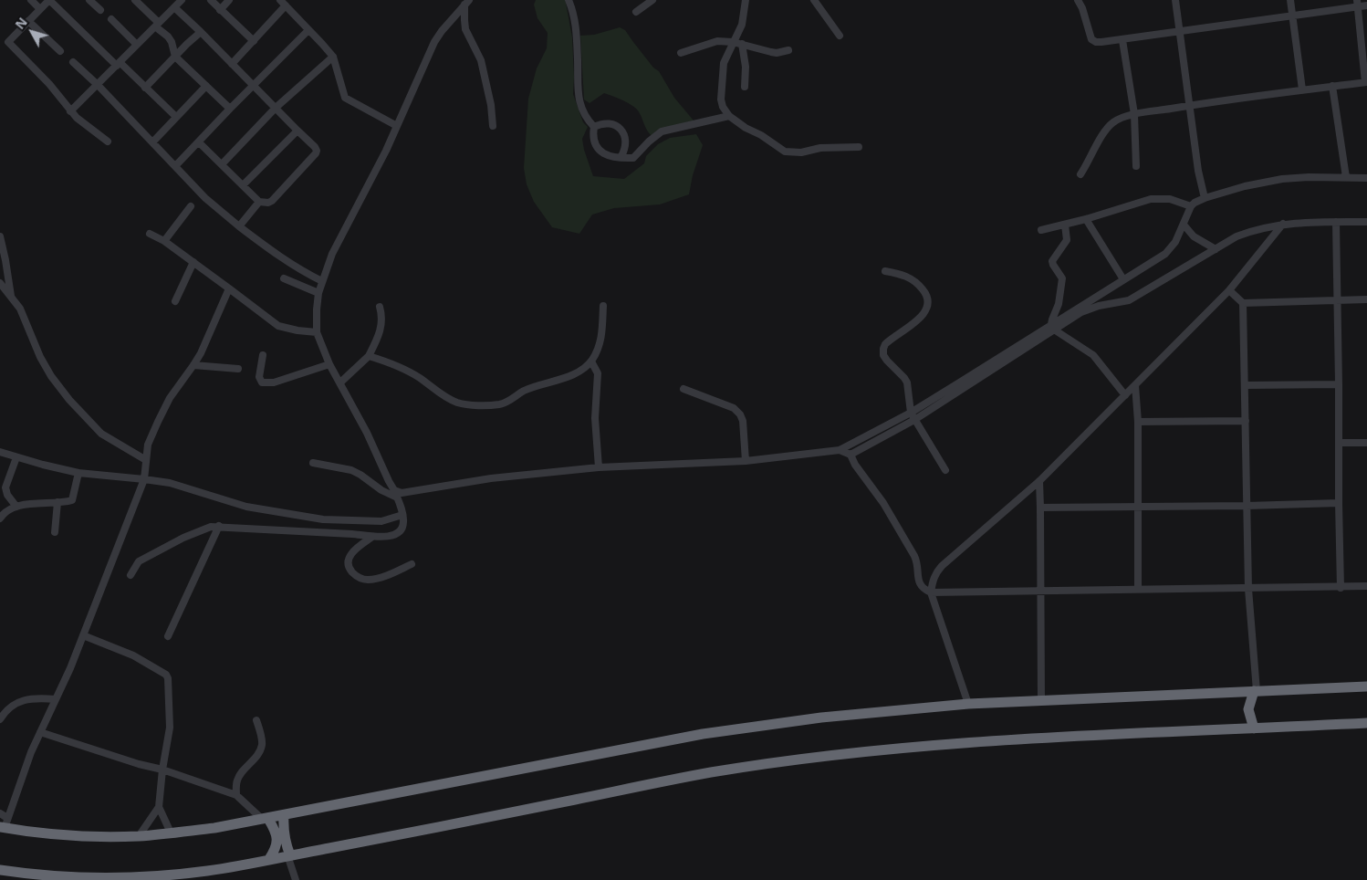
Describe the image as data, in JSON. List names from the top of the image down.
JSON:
{
  "north": "top left"
}
